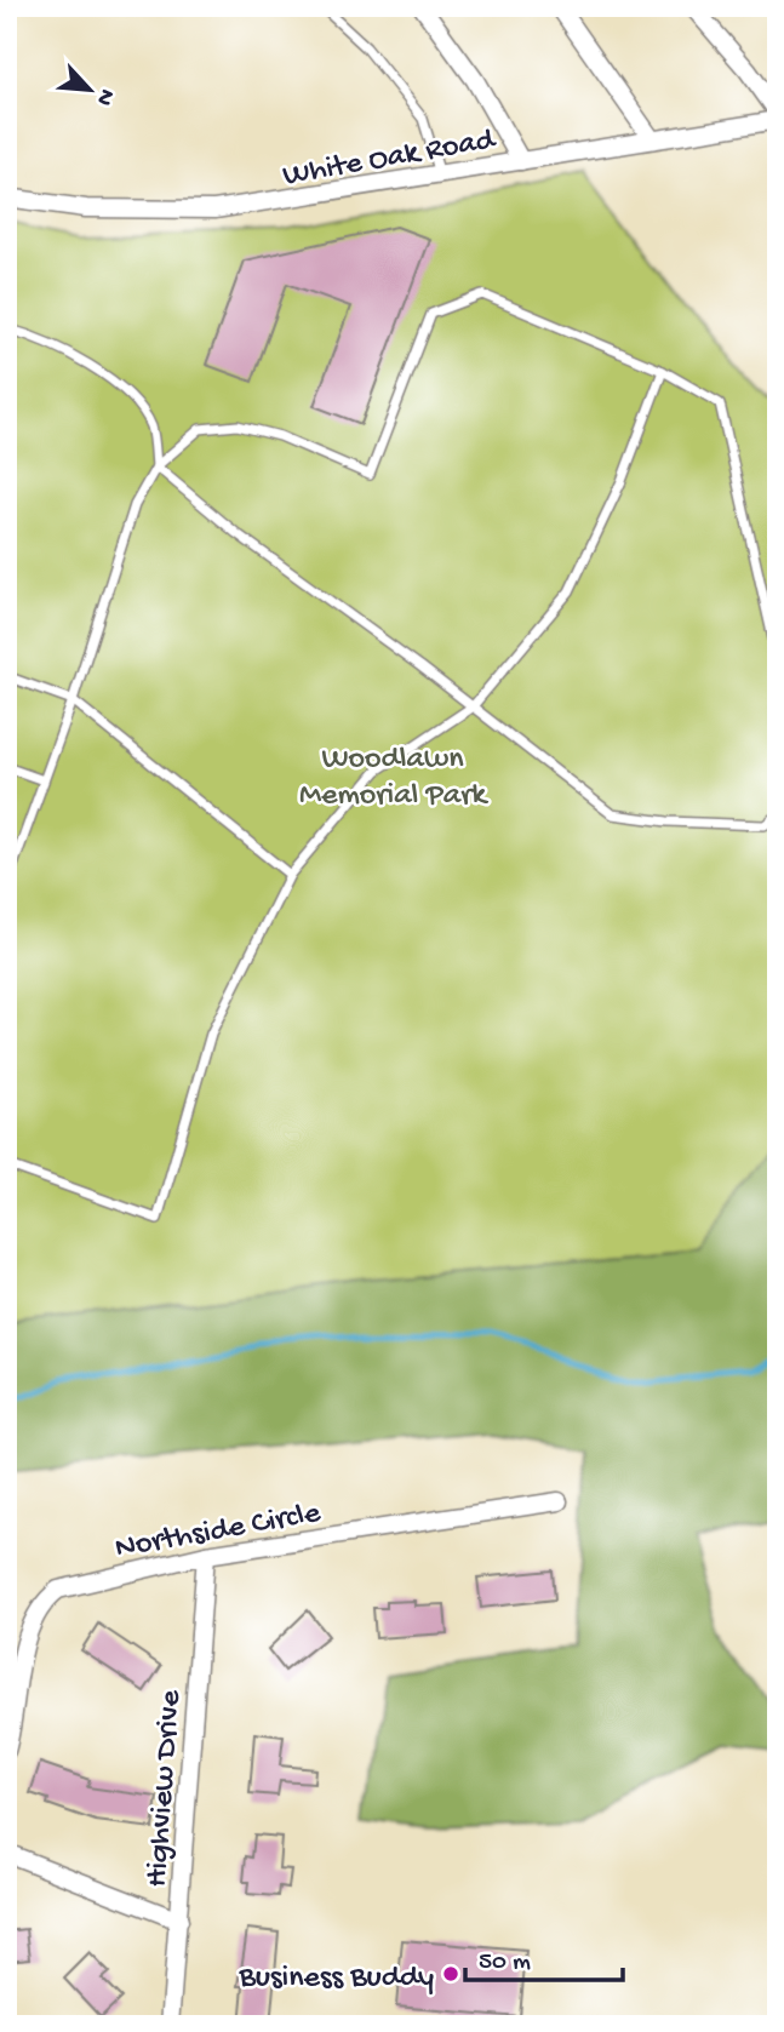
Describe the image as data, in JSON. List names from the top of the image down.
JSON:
{
  "streets": {
    "street": ["White Oak Road", "Northside Circle", "Highview Drive"]
  },
  "crossings": [
    ["Northside Circle", "Highview Drive"]
  ],
  "parks": ["Woodlawn Memorial Park"],
  "places": ["Business Buddy"],
  "scale_bar": "50 m",
  "north": "bottom right"
}
